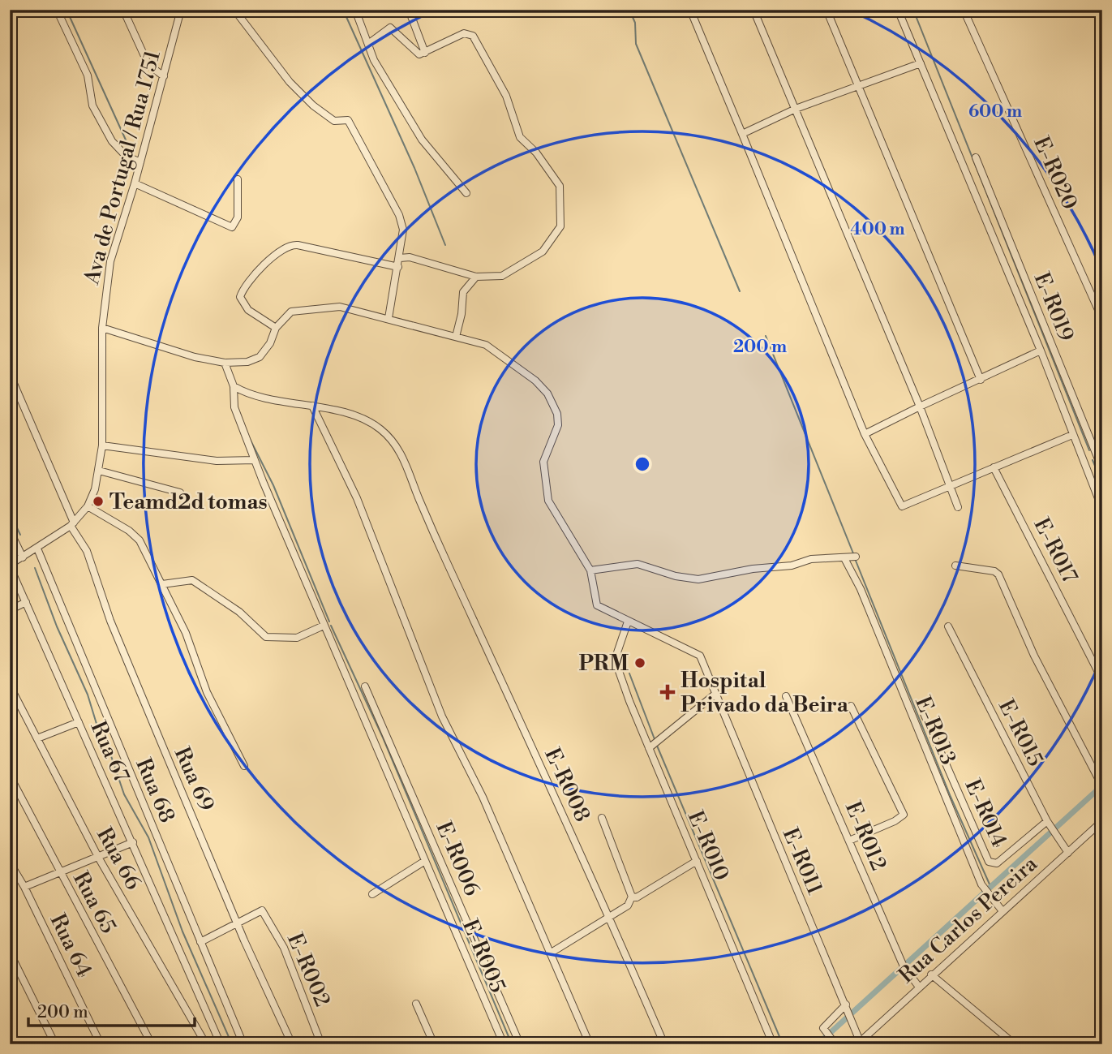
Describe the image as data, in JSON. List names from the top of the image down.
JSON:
{
  "streets": {
    "street": [
      "Ava de Portugal / Rua 1751",
      "E-R020",
      "E-R019",
      "E-R017",
      "E-R013",
      "E-R015",
      "Rua 67",
      "Rua 69",
      "E-R008",
      "Rua 68",
      "E-R014",
      "E-R012",
      "E-R010",
      "Rua 66",
      "E-R006",
      "E-R011",
      "Rua 65",
      "Rua Carlos Pereira",
      "Rua 64",
      "E-R005",
      "E-R002"
    ]
  },
  "crossings": [
    ["Ava de Portugal / Rua 1751", "Rua 67"],
    ["Ava de Portugal / Rua 1751", "Rua 69"],
    ["Ava de Portugal / Rua 1751", "Rua 68"],
    ["E-R013", "Rua Carlos Pereira"],
    ["E-R015", "E-R014"],
    ["E-R015", "Rua Carlos Pereira"],
    ["Rua 69", "E-R002"],
    ["E-R008", "E-R005"],
    ["E-R012", "Rua Carlos Pereira"],
    ["E-R010", "E-R011"],
    ["E-R011", "Rua Carlos Pereira"]
  ],
  "places": {
    "other": ["Teamd2d tomas", "PRM"],
    "health": ["Hospital Privado da Beira"]
  },
  "scale_bar": "200 m",
  "rings": ["600 m", "400 m", "200 m"]
}
